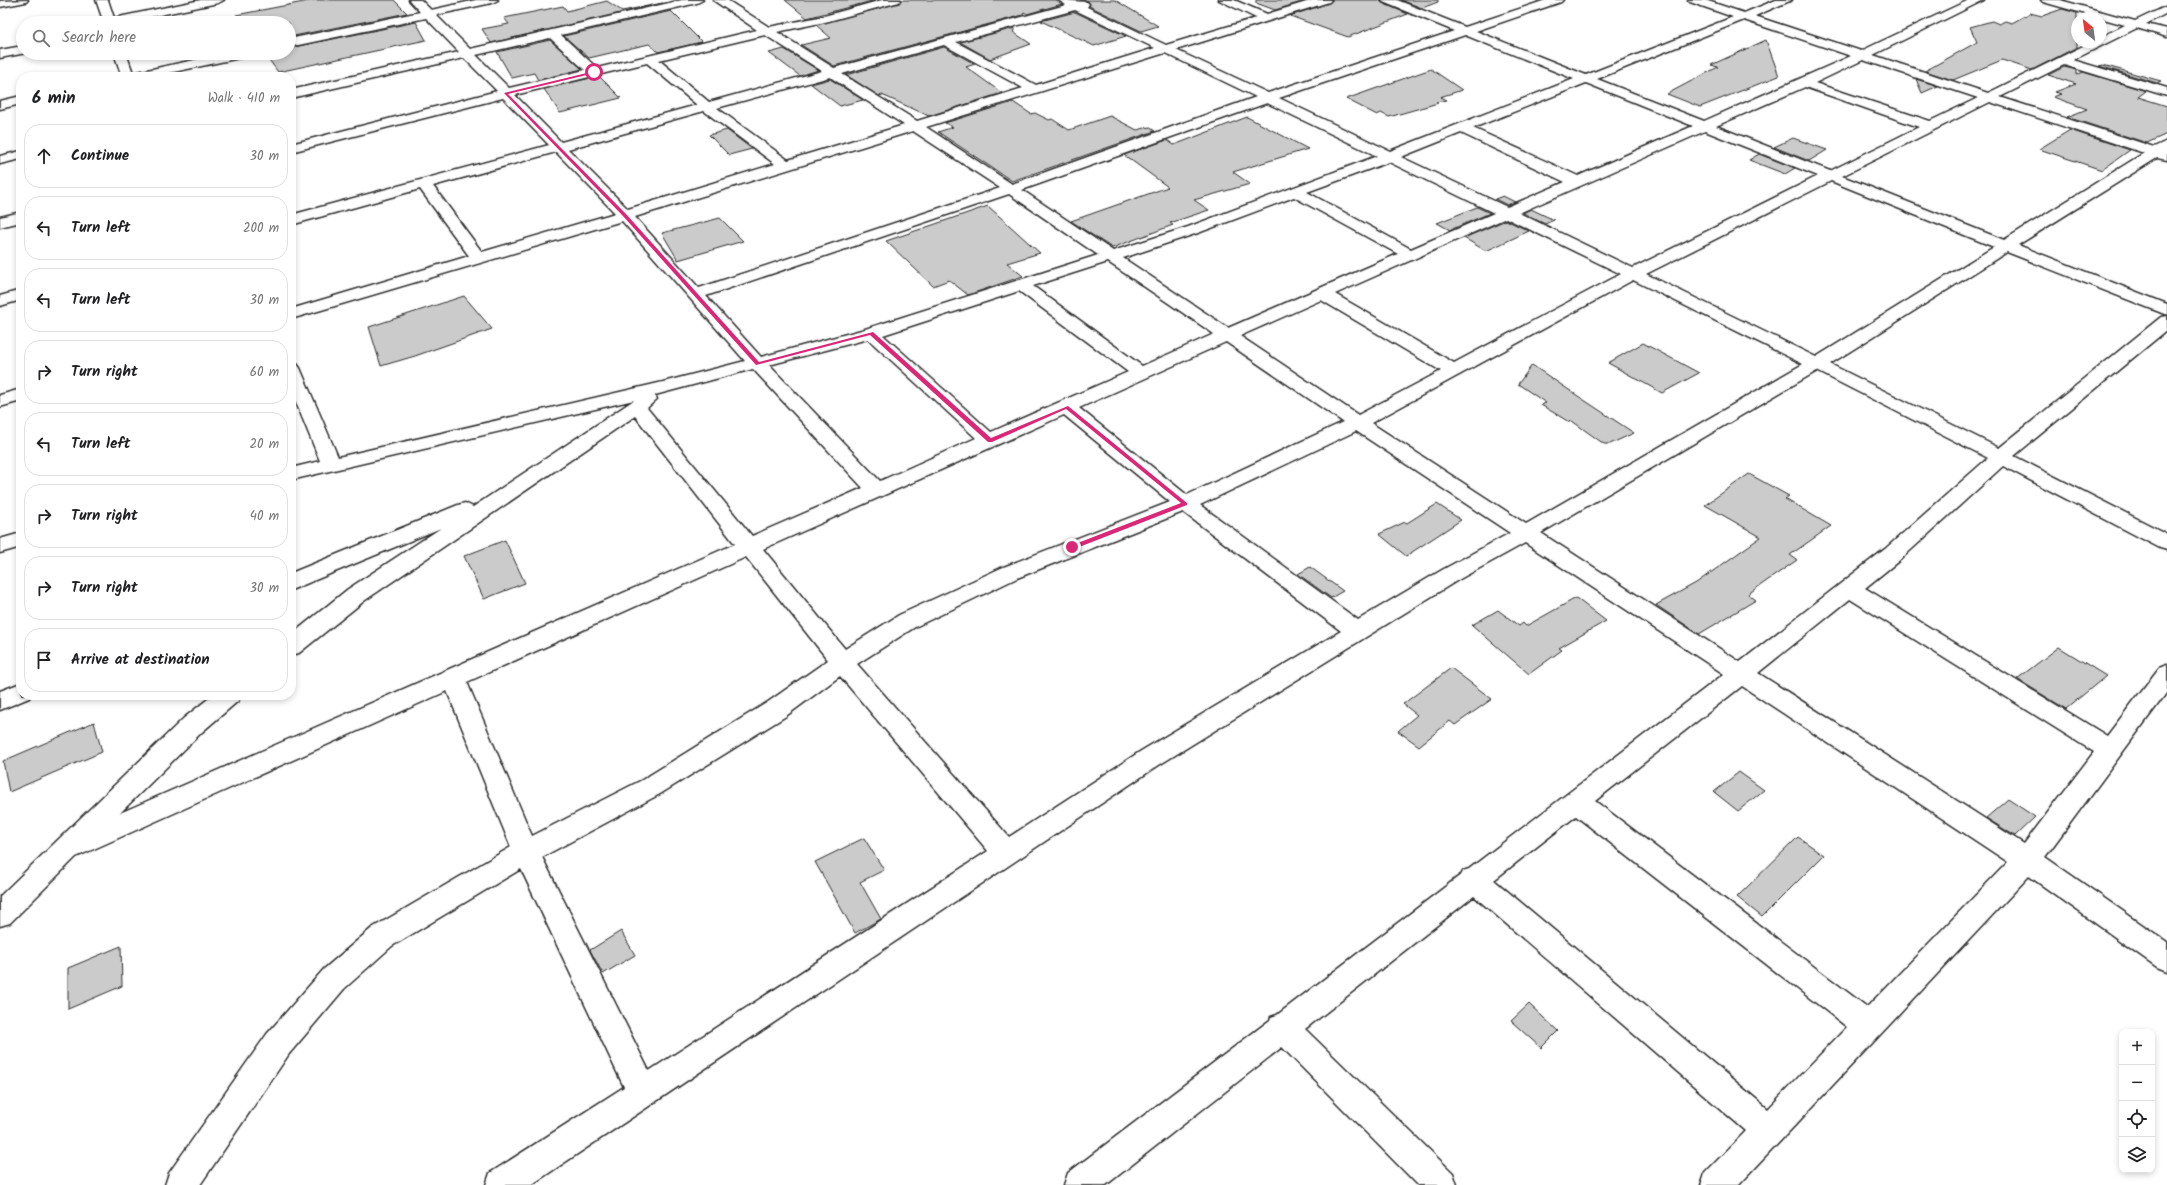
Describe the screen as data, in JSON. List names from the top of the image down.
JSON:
{
  "north": "top left",
  "page": {
    "search": "Search here",
    "heading": ["6 min", "Walk · 410 m"],
    "list": [
      ["Continue", "30 m"],
      ["Turn left", "200 m"],
      ["Turn left", "30 m"],
      ["Turn right", "60 m"],
      ["Turn left", "20 m"],
      ["Turn right", "40 m"],
      ["Turn right", "30 m"],
      "Arrive at destination"
    ],
    "map_buttons": ["+", "−"]
  }
}
